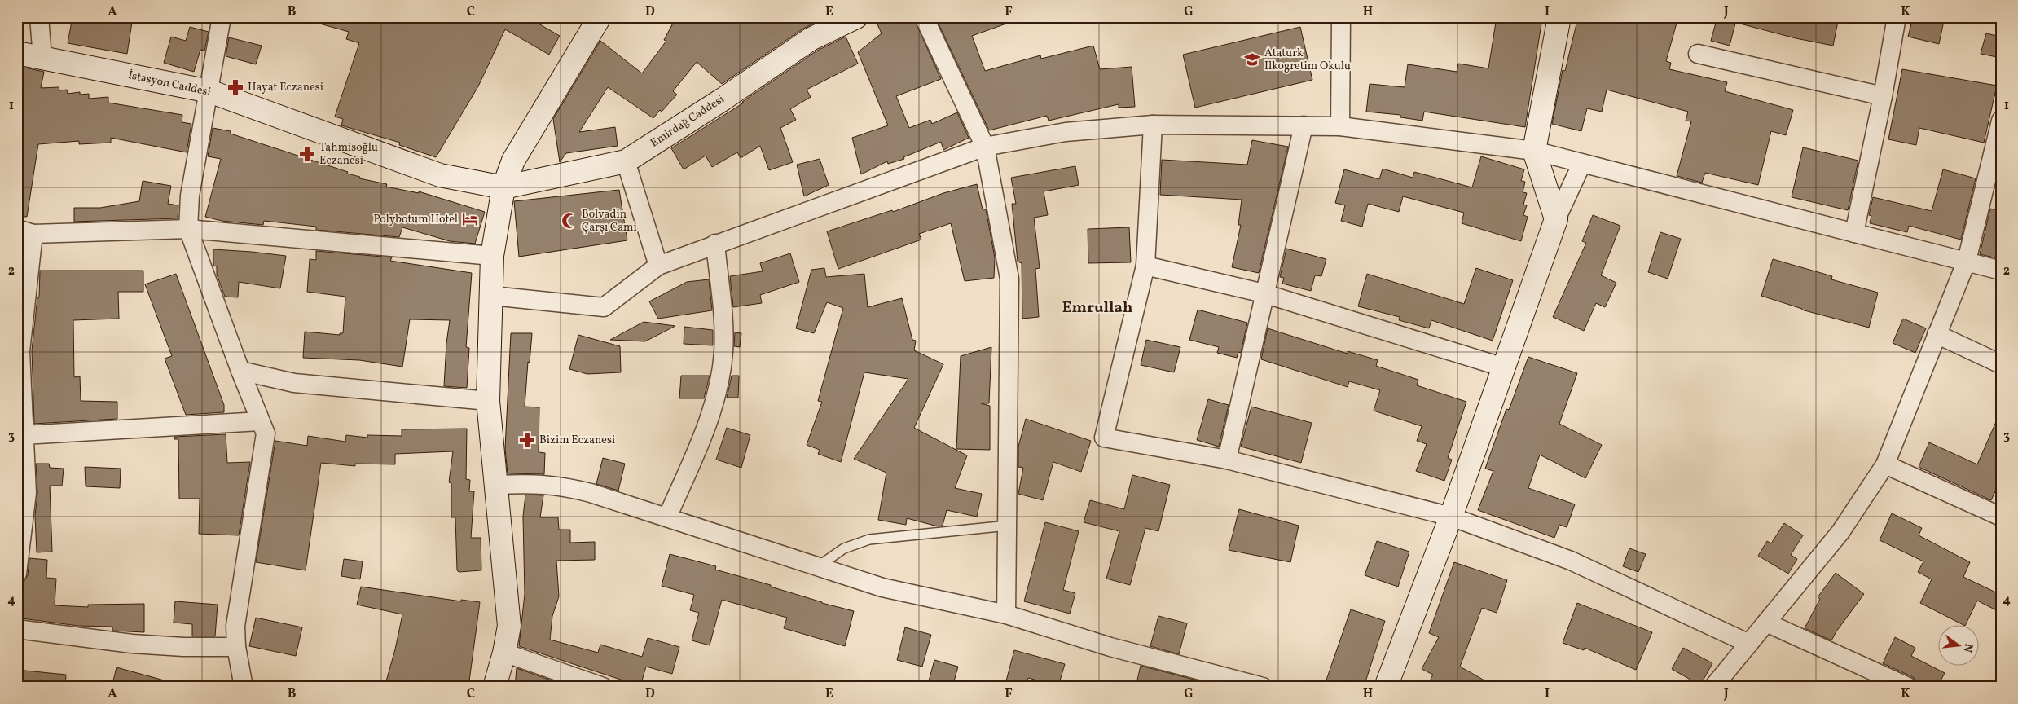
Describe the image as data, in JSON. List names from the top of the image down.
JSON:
{
  "streets": {
    "street": ["İstasyon Caddesi", "Emirdağ Caddesi"]
  },
  "crossings": [
    ["İstasyon Caddesi", "Emirdağ Caddesi"]
  ],
  "districts": ["Emrullah"],
  "places": {
    "school or university": ["Ataturk Ilkogretim Okulu"],
    "pharmacy": ["Hayat Eczanesi", "Tahmisoğlu Eczanesi", "Bizim Eczanesi"],
    "hotel": ["Polybotum Hotel"],
    "mosque": ["Bolvadin Çarşı Cami"]
  },
  "north": "right",
  "grid": {
    "columns": [
      "A",
      "B",
      "C",
      "D",
      "E",
      "F",
      "G",
      "H",
      "I",
      "J",
      "K"
    ],
    "rows": [
      "1",
      "2",
      "3",
      "4"
    ]
  }
}
